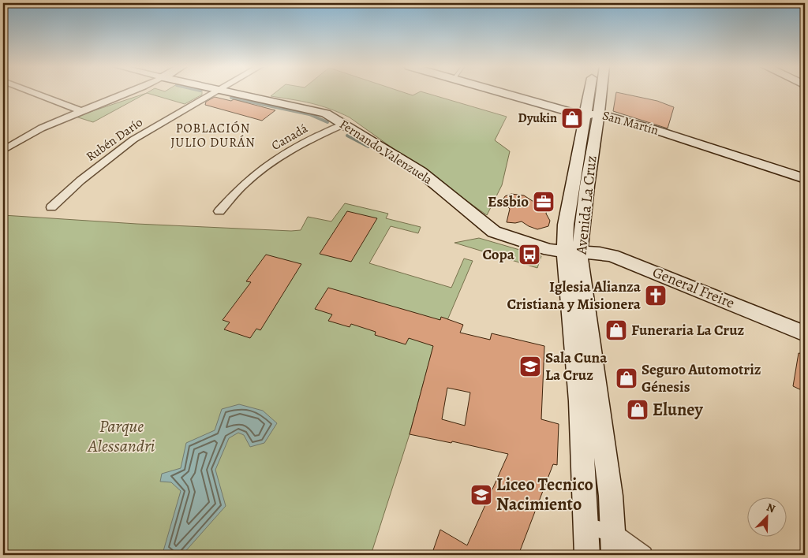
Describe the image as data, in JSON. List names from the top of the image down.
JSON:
{
  "streets": {
    "main road": [
      "San Martín",
      "Fernando Valenzuela",
      "Avenida La Cruz",
      "General Freire"
    ],
    "street": ["Canadá", "Rubén Darío"]
  },
  "crossings": [
    ["San Martín", "Avenida La Cruz"],
    ["Canadá", "Fernando Valenzuela"],
    ["Fernando Valenzuela", "Avenida La Cruz"],
    ["Fernando Valenzuela", "General Freire"],
    ["Avenida La Cruz", "General Freire"]
  ],
  "districts": ["POBLACIÓN JULIO DURÁN"],
  "parks": ["Parque Alessandri"],
  "places": {
    "shop": [
      "Dyukin",
      "Funeraria La Cruz",
      "Seguro Automotriz Génesis",
      "Eluney"
    ],
    "office": ["Essbio"],
    "bus stop": ["Copa"],
    "church": ["Iglesia Alianza Cristiana y Misionera"],
    "school or university": ["Sala Cuna La Cruz", "Liceo Tecnico Nacimiento"]
  },
  "north": "top right"
}
